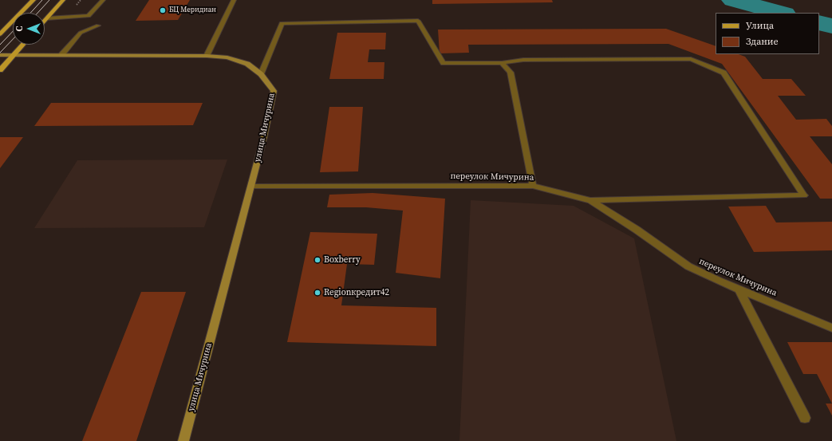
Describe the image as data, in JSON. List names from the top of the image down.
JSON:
{
  "streets": {
    "street": ["улица Мичурина"],
    "lane": ["переулок Мичурина"]
  },
  "crossings": [
    ["улица Мичурина", "переулок Мичурина"]
  ],
  "places": ["БЦ Меридиан", "Boxberry", "Regionкредит42"],
  "legend": ["Улица", "Здание"],
  "north": "left"
}
